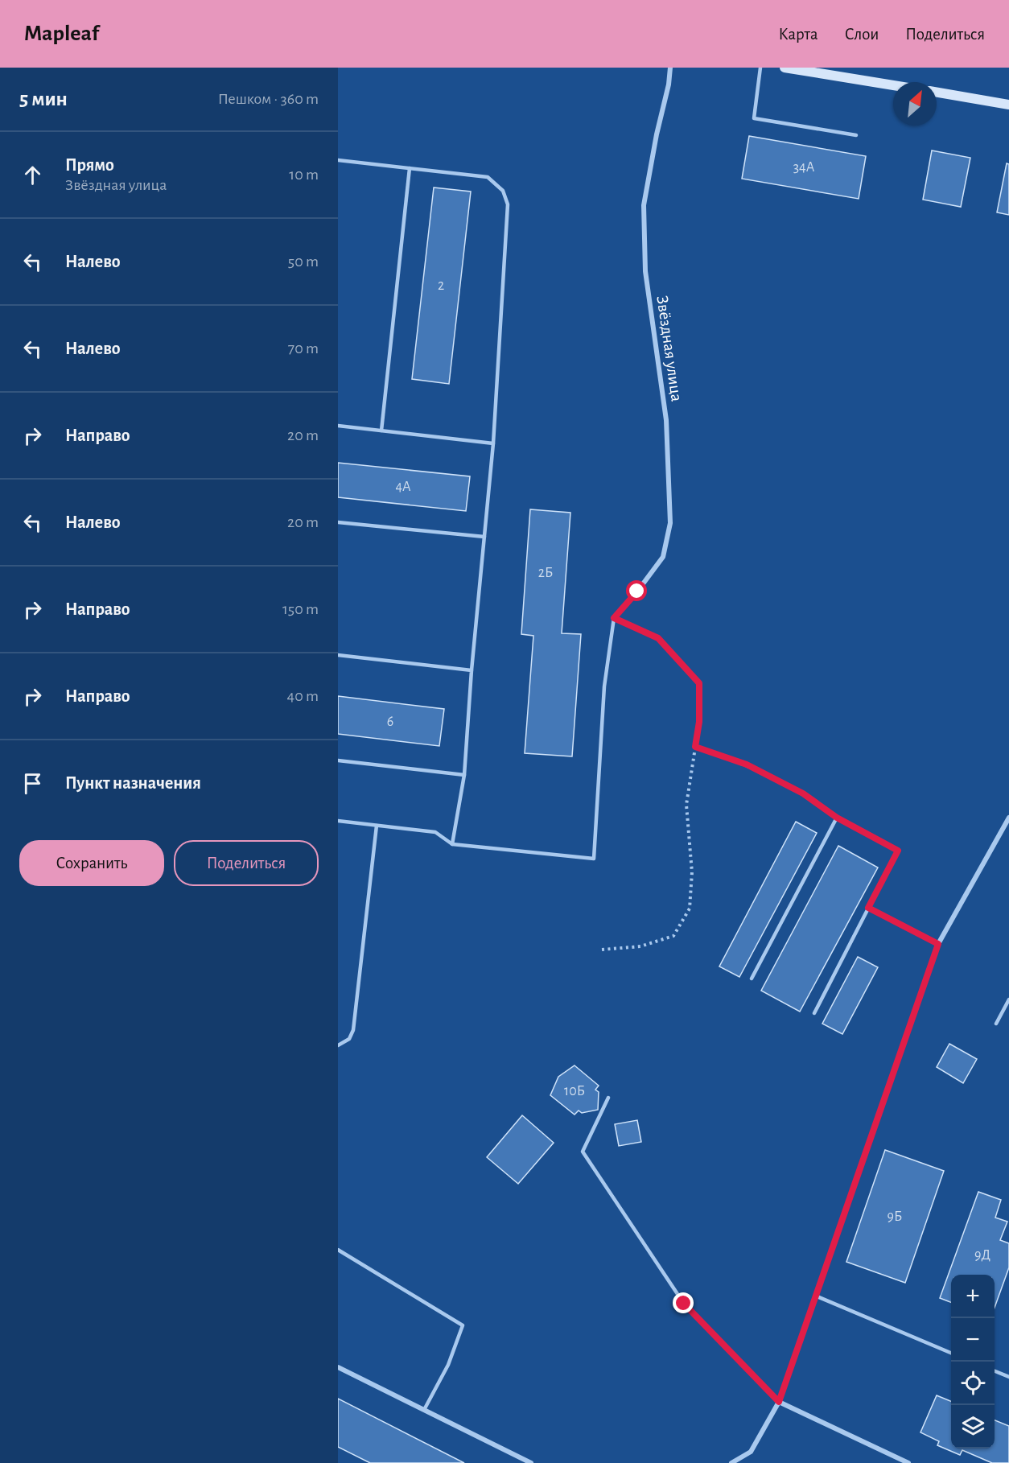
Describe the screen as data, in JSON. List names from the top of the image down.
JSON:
{
  "streets": {
    "street": ["Звёздная улица"]
  },
  "house_numbers": [
    "34А",
    "2",
    "4А",
    "2Б",
    "6",
    "10Б",
    "9Б",
    "9Д"
  ],
  "north": "top right",
  "page": {
    "header": "Mapleaf",
    "nav": ["Карта", "Слои", "Поделиться"],
    "heading": ["5 мин", "Пешком · 360 m"],
    "list": [
      ["Прямо", "Звёздная улица", "10 m"],
      ["Налево", "50 m"],
      ["Налево", "70 m"],
      ["Направо", "20 m"],
      ["Налево", "20 m"],
      ["Направо", "150 m"],
      ["Направо", "40 m"],
      "Пункт назначения"
    ],
    "buttons": ["Сохранить", "Поделиться"],
    "map_buttons": ["+", "−"]
  }
}
